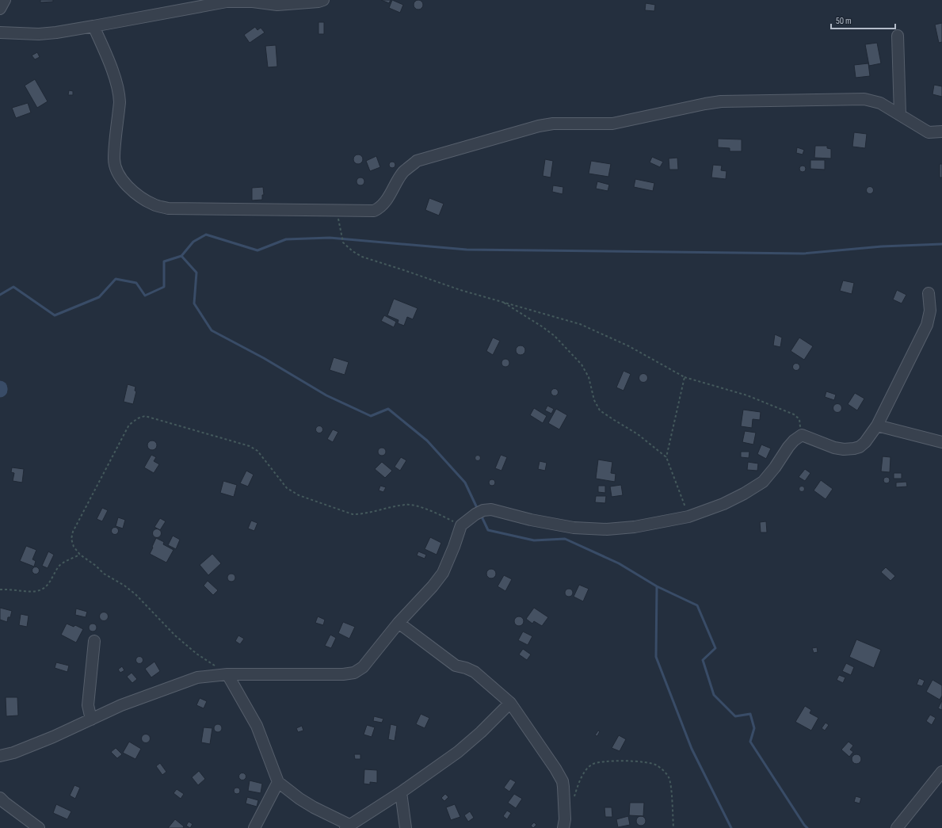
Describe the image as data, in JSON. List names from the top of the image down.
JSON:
{
  "scale_bar": "50 m"
}
